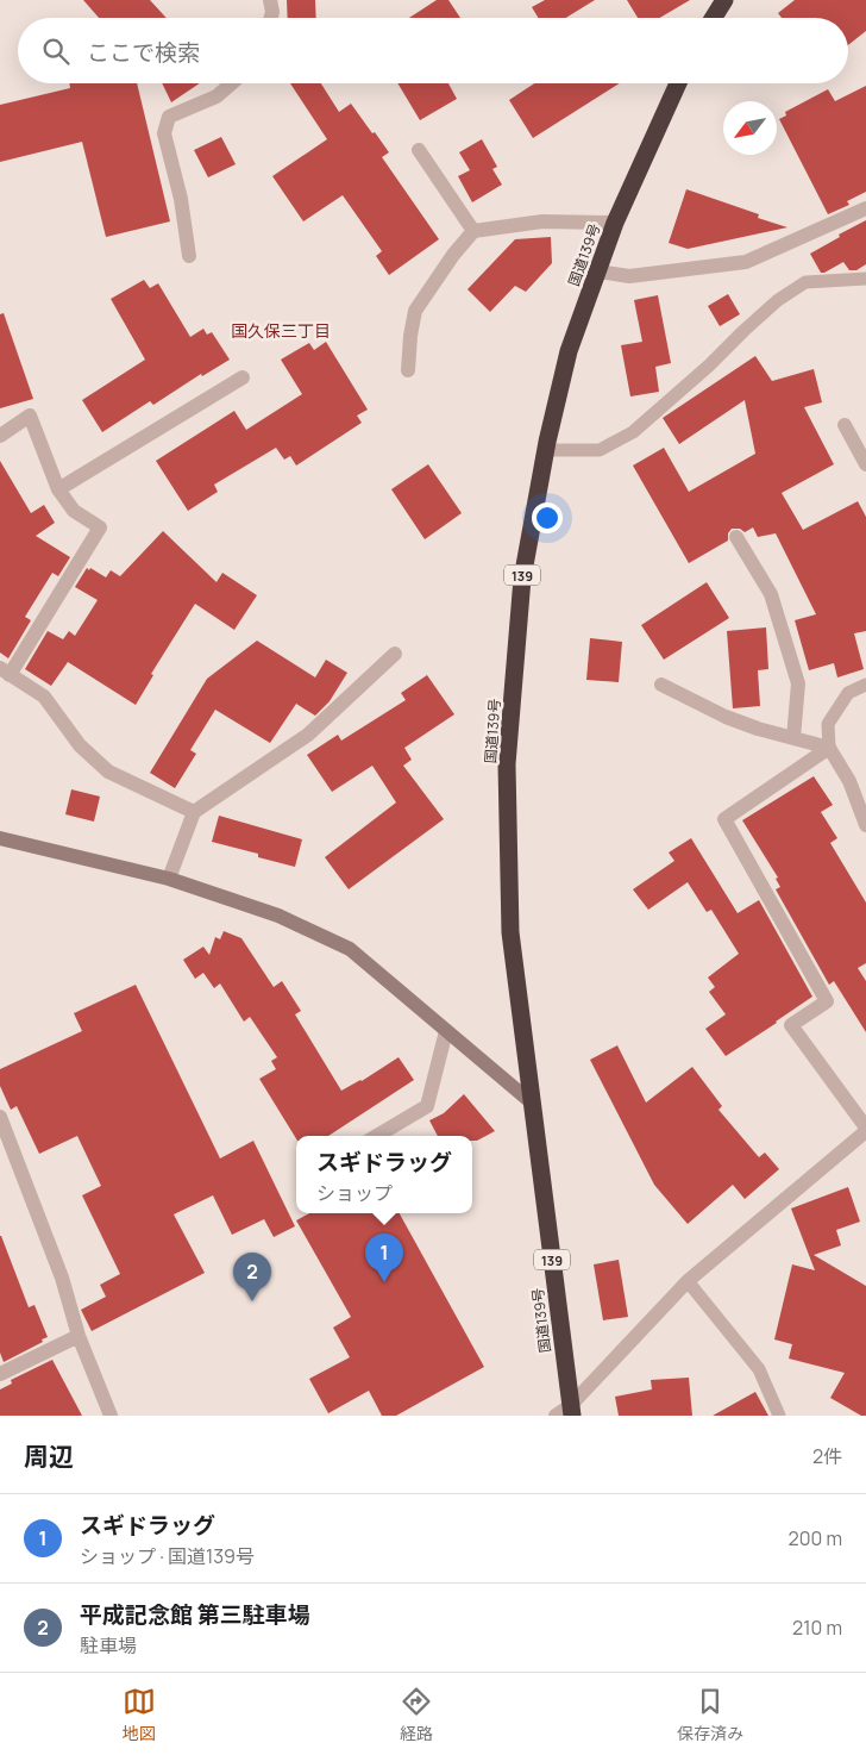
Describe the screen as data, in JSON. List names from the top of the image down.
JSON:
{
  "streets": {
    "highway": ["国道139号", "139"]
  },
  "districts": ["国久保三丁目"],
  "north": "bottom left",
  "page": {
    "search": "ここで検索",
    "popup": ["スギドラッグ", "ショップ"],
    "pins": ["1", "2"],
    "heading": ["周辺", "2件"],
    "list": [
      {
        "mark": "1",
        "name": "スギドラッグ",
        "note": "ショップ · 国道139号",
        "value": "200 m"
      },
      {
        "mark": "2",
        "name": "平成記念館 第三駐車場",
        "note": "駐車場",
        "value": "210 m"
      }
    ],
    "nav": ["地図", "経路", "保存済み"]
  }
}
